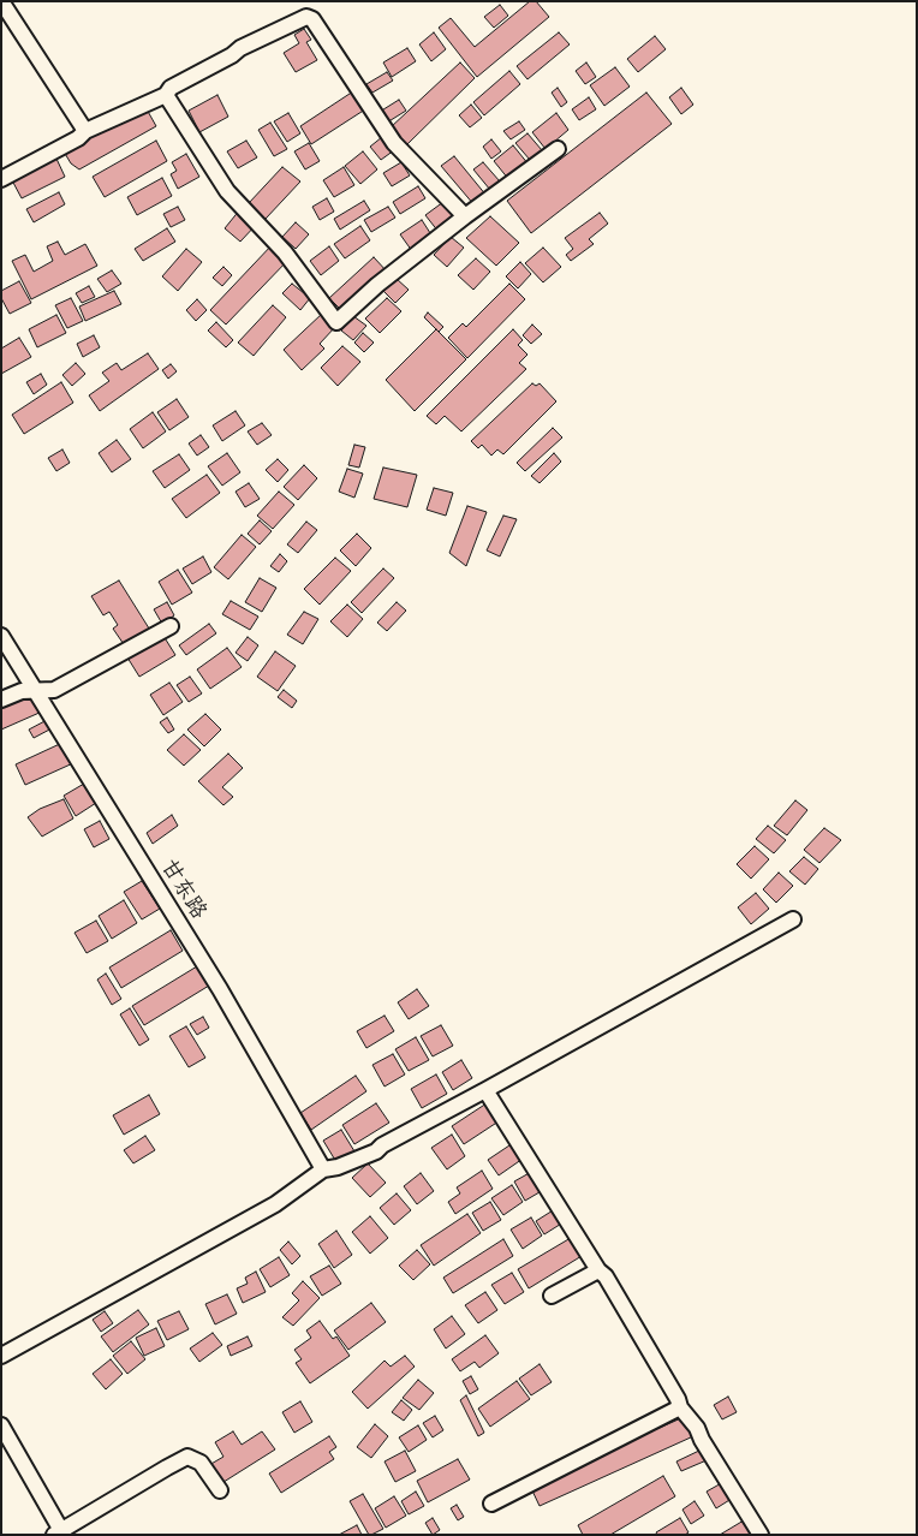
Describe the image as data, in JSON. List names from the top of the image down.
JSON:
{
  "streets": {
    "street": ["甘东路"]
  }
}
